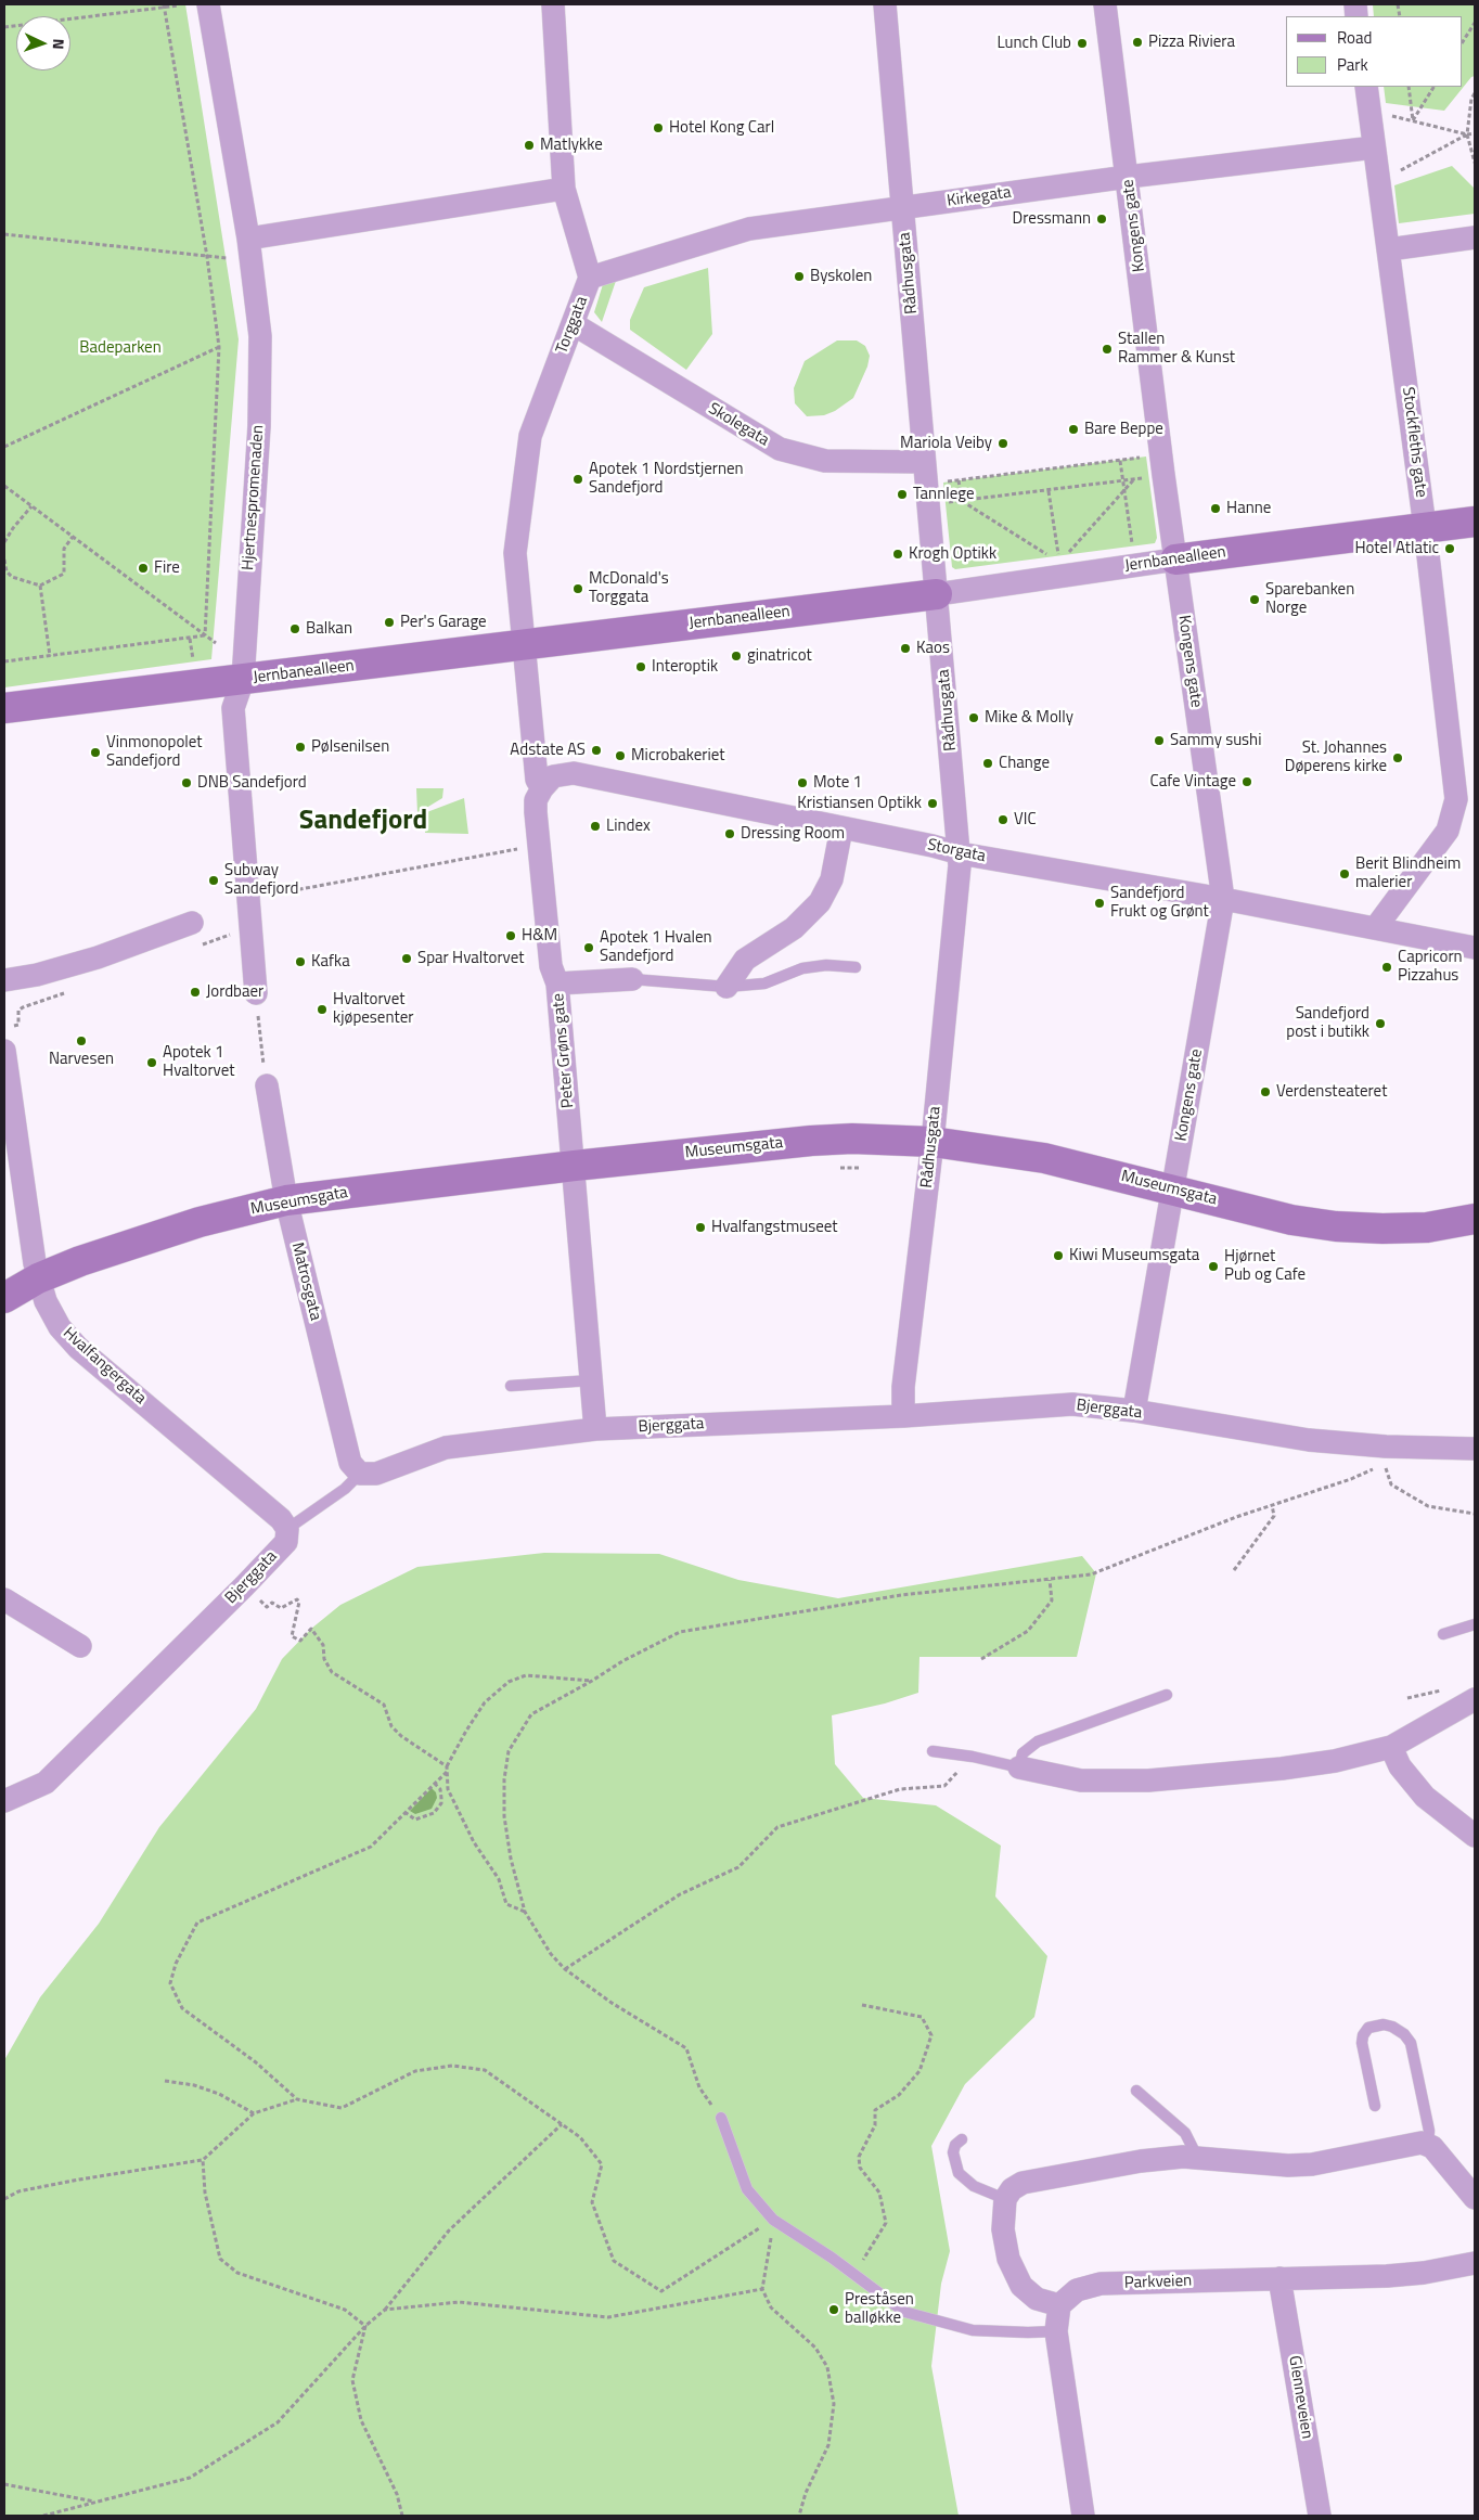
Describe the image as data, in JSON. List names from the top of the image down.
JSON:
{
  "streets": {
    "street": [
      "Kirkegata",
      "Kongens gate",
      "Rådhusgata",
      "Torggata",
      "Skolegata",
      "Stockfleths gate",
      "Hjertnespromenaden",
      "Jernbanealleen",
      "Storgata",
      "Peter Grøns gate",
      "Museumsgata",
      "Matrosgata",
      "Hvalfangergata",
      "Bjerggata",
      "Parkveien",
      "Glenneveien"
    ]
  },
  "crossings": [
    ["Kirkegata", "Kongens gate"],
    ["Kirkegata", "Rådhusgata"],
    ["Kirkegata", "Torggata"],
    ["Kirkegata", "Stockfleths gate"],
    ["Kongens gate", "Jernbanealleen"],
    ["Kongens gate", "Storgata"],
    ["Kongens gate", "Museumsgata"],
    ["Kongens gate", "Bjerggata"],
    ["Rådhusgata", "Skolegata"],
    ["Rådhusgata", "Jernbanealleen"],
    ["Rådhusgata", "Storgata"],
    ["Rådhusgata", "Museumsgata"],
    ["Rådhusgata", "Bjerggata"],
    ["Torggata", "Skolegata"],
    ["Torggata", "Jernbanealleen"],
    ["Torggata", "Peter Grøns gate"],
    ["Stockfleths gate", "Jernbanealleen"],
    ["Stockfleths gate", "Storgata"],
    ["Hjertnespromenaden", "Jernbanealleen"],
    ["Jernbanealleen", "Peter Grøns gate"],
    ["Storgata", "Peter Grøns gate"],
    ["Peter Grøns gate", "Museumsgata"],
    ["Peter Grøns gate", "Bjerggata"],
    ["Museumsgata", "Matrosgata"],
    ["Museumsgata", "Hvalfangergata"],
    ["Matrosgata", "Bjerggata"],
    ["Hvalfangergata", "Bjerggata"],
    ["Parkveien", "Glenneveien"]
  ],
  "districts": ["Sandefjord"],
  "parks": ["Badeparken"],
  "places": [
    "Pizza Riviera",
    "Lunch Club",
    "Hotel Kong Carl",
    "Matlykke",
    "Dressmann",
    "Byskolen",
    "Stallen Rammer & Kunst",
    "Bare Beppe",
    "Mariola Veiby",
    "Apotek 1 Nordstjernen Sandefjord",
    "Tannlege",
    "Hanne",
    "Hotel Atlatic",
    "Krogh Optikk",
    "Fire",
    "McDonald's Torggata",
    "Sparebanken Norge",
    "Per's Garage",
    "Balkan",
    "Kaos",
    "ginatricot",
    "Interoptik",
    "Mike & Molly",
    "Sammy sushi",
    "Pølsenilsen",
    "Adstate AS",
    "Vinmonopolet Sandefjord",
    "Microbakeriet",
    "St. Johannes Døperens kirke",
    "Change",
    "Cafe Vintage",
    "DNB Sandefjord",
    "Mote 1",
    "Kristiansen Optikk",
    "VIC",
    "Lindex",
    "Dressing Room",
    "Berit Blindheim malerier",
    "Subway Sandefjord",
    "Sandefjord Frukt og Grønt",
    "H&M",
    "Apotek 1 Hvalen Sandefjord",
    "Spar Hvaltorvet",
    "Kafka",
    "Capricorn Pizzahus",
    "Jordbaer",
    "Hvaltorvet kjøpesenter",
    "Sandefjord post i butikk",
    "Narvesen",
    "Apotek 1 Hvaltorvet",
    "Verdensteateret",
    "Hvalfangstmuseet",
    "Kiwi Museumsgata",
    "Hjørnet Pub og Cafe",
    "Preståsen balløkke"
  ],
  "legend": ["Road", "Park"],
  "north": "right"
}
